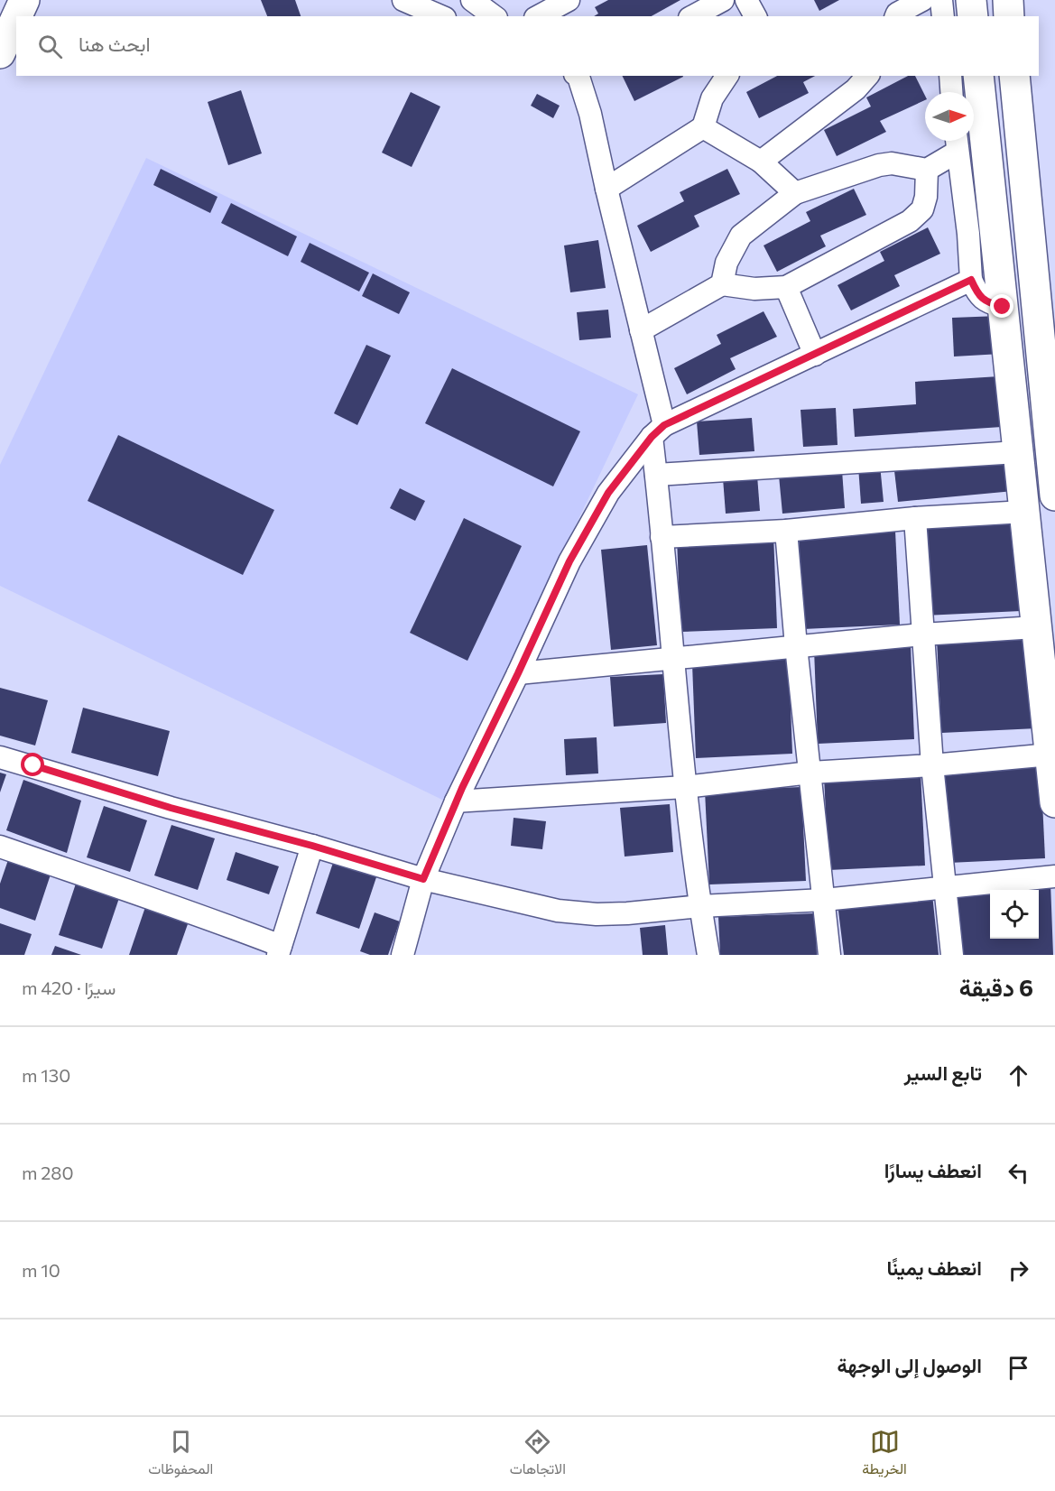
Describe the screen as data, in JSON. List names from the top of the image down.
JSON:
{
  "north": "right",
  "page": {
    "search": "ابحث هنا",
    "heading": ["6 دقيقة", "سيرًا · 420 m"],
    "list": [
      ["تابع السير", "130 m"],
      ["انعطف يسارًا", "280 m"],
      ["انعطف يمينًا", "10 m"],
      "الوصول إلى الوجهة"
    ],
    "nav": ["الخريطة", "الاتجاهات", "المحفوظات"]
  }
}
